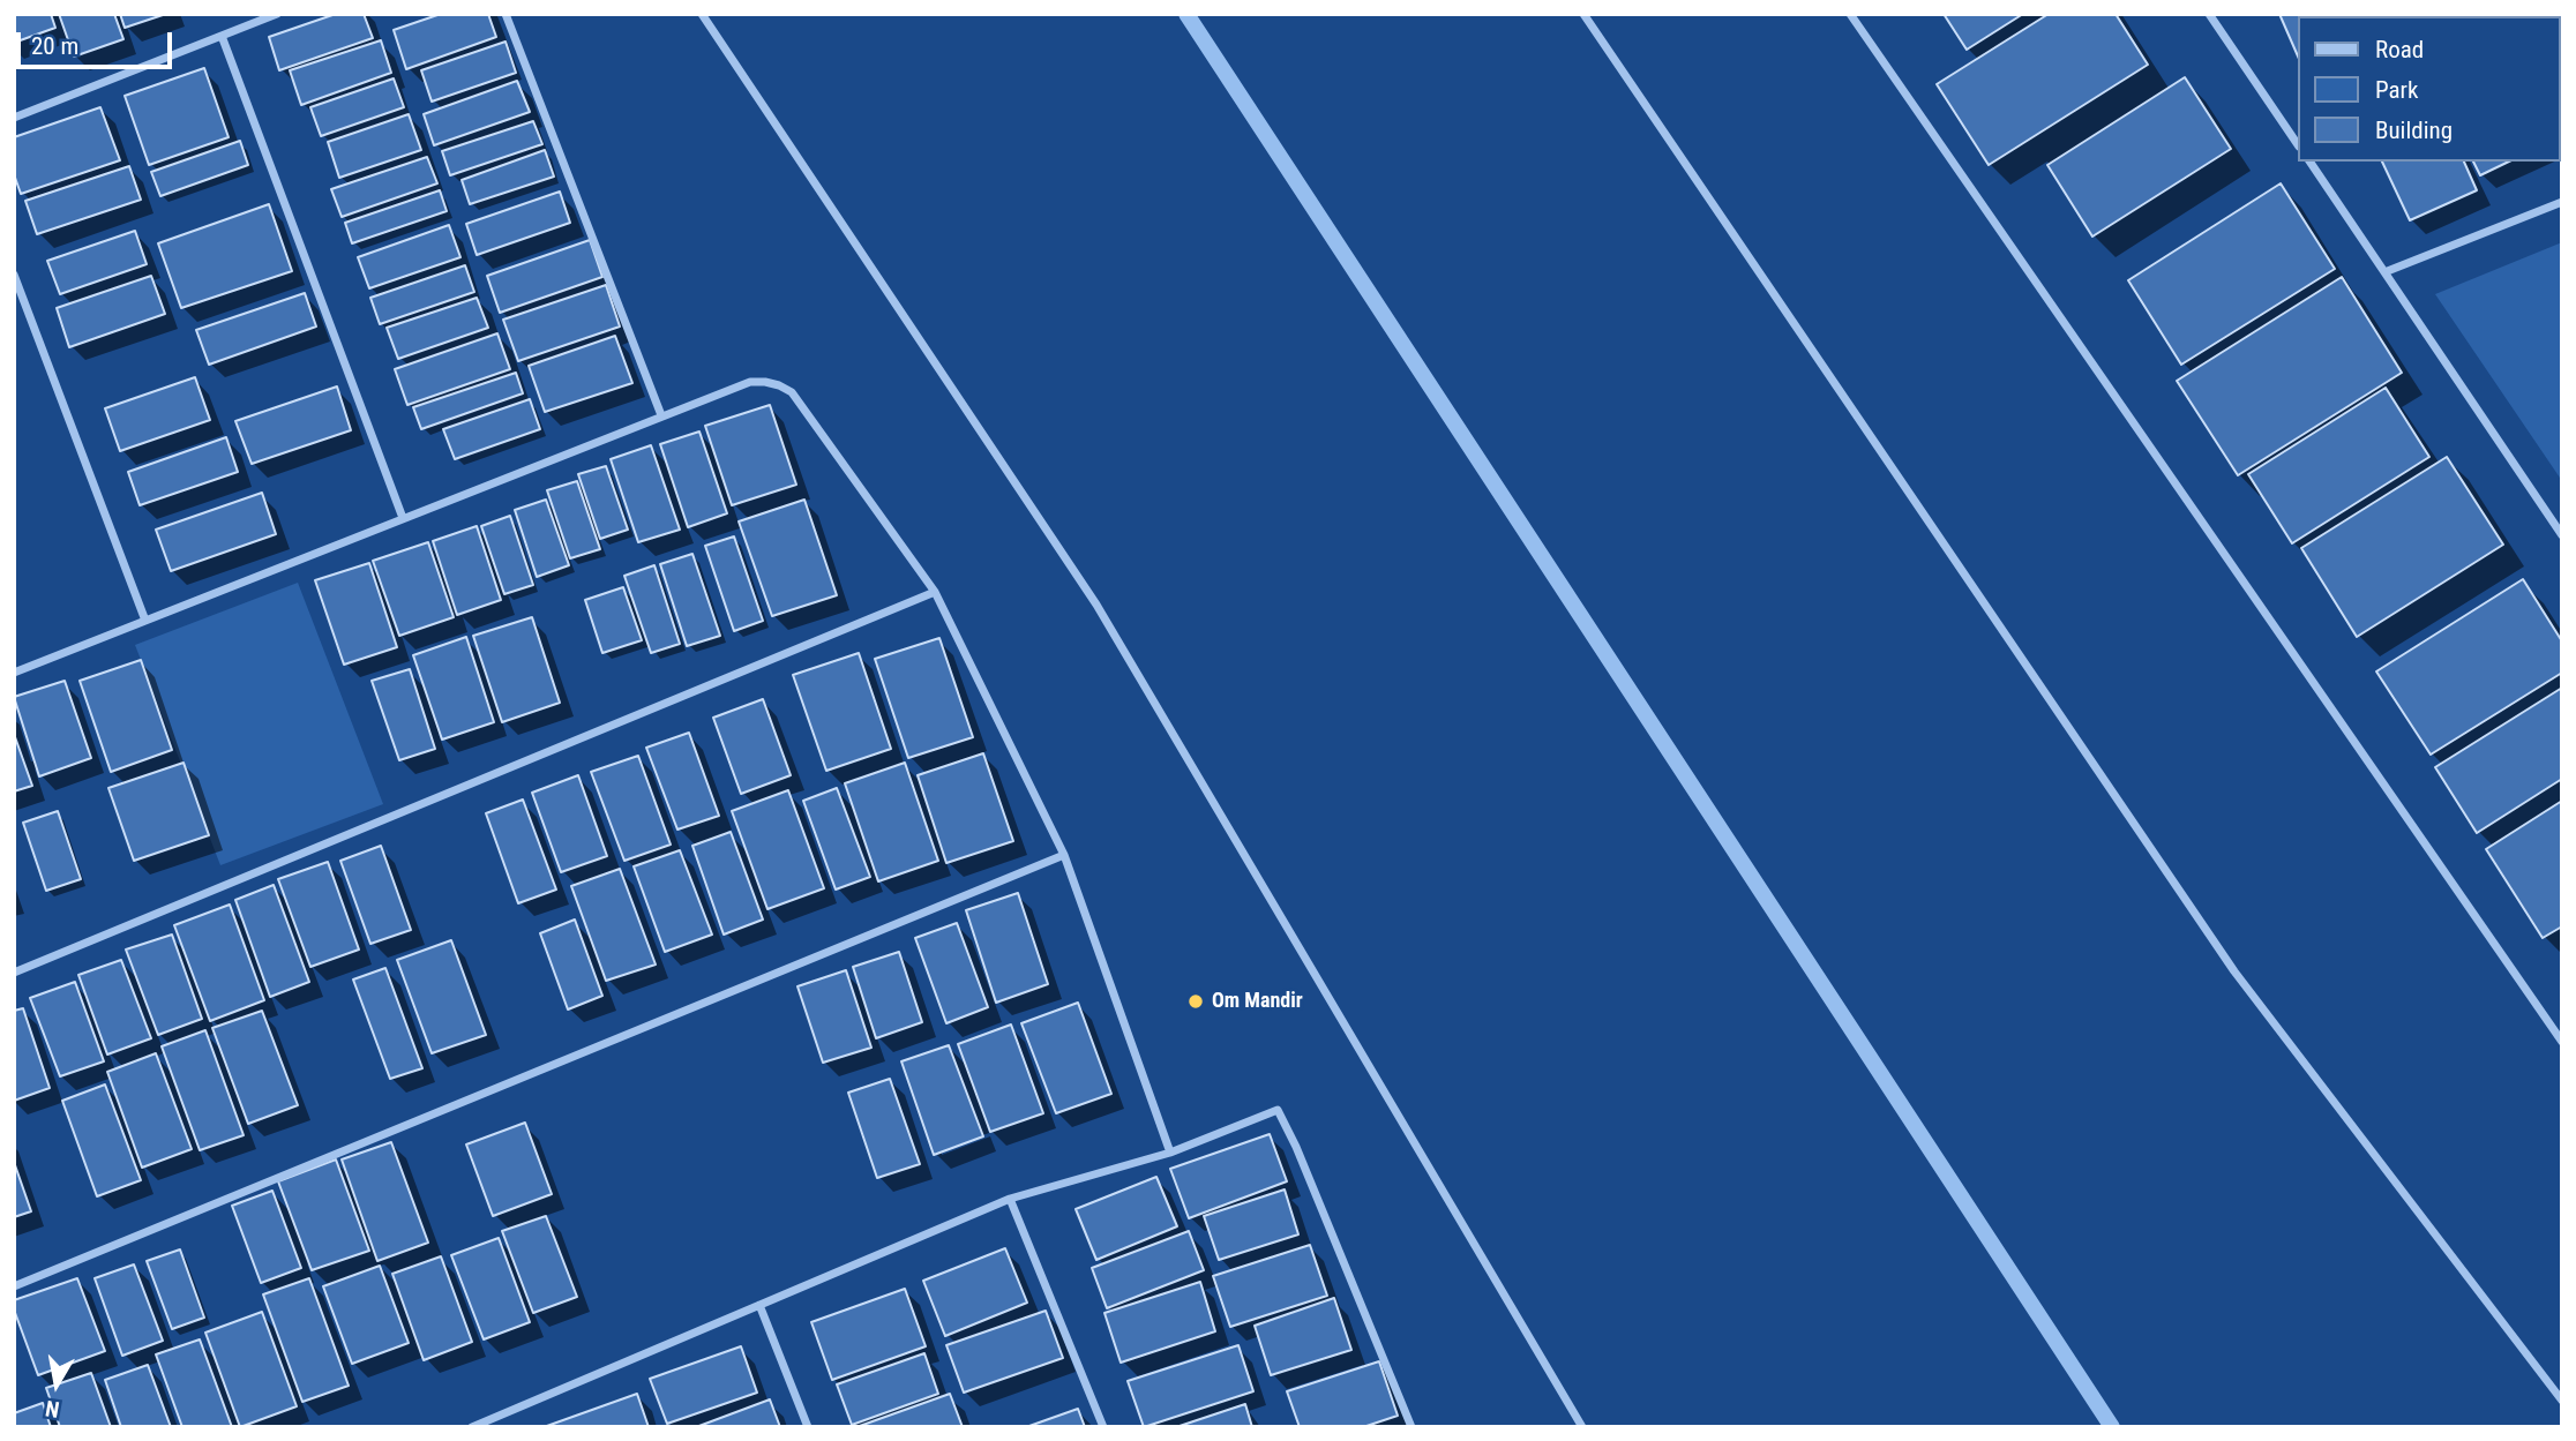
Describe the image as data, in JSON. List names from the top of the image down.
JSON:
{
  "places": ["Om Mandir"],
  "legend": ["Road", "Park", "Building"],
  "scale_bar": "20 m",
  "north": "bottom"
}
